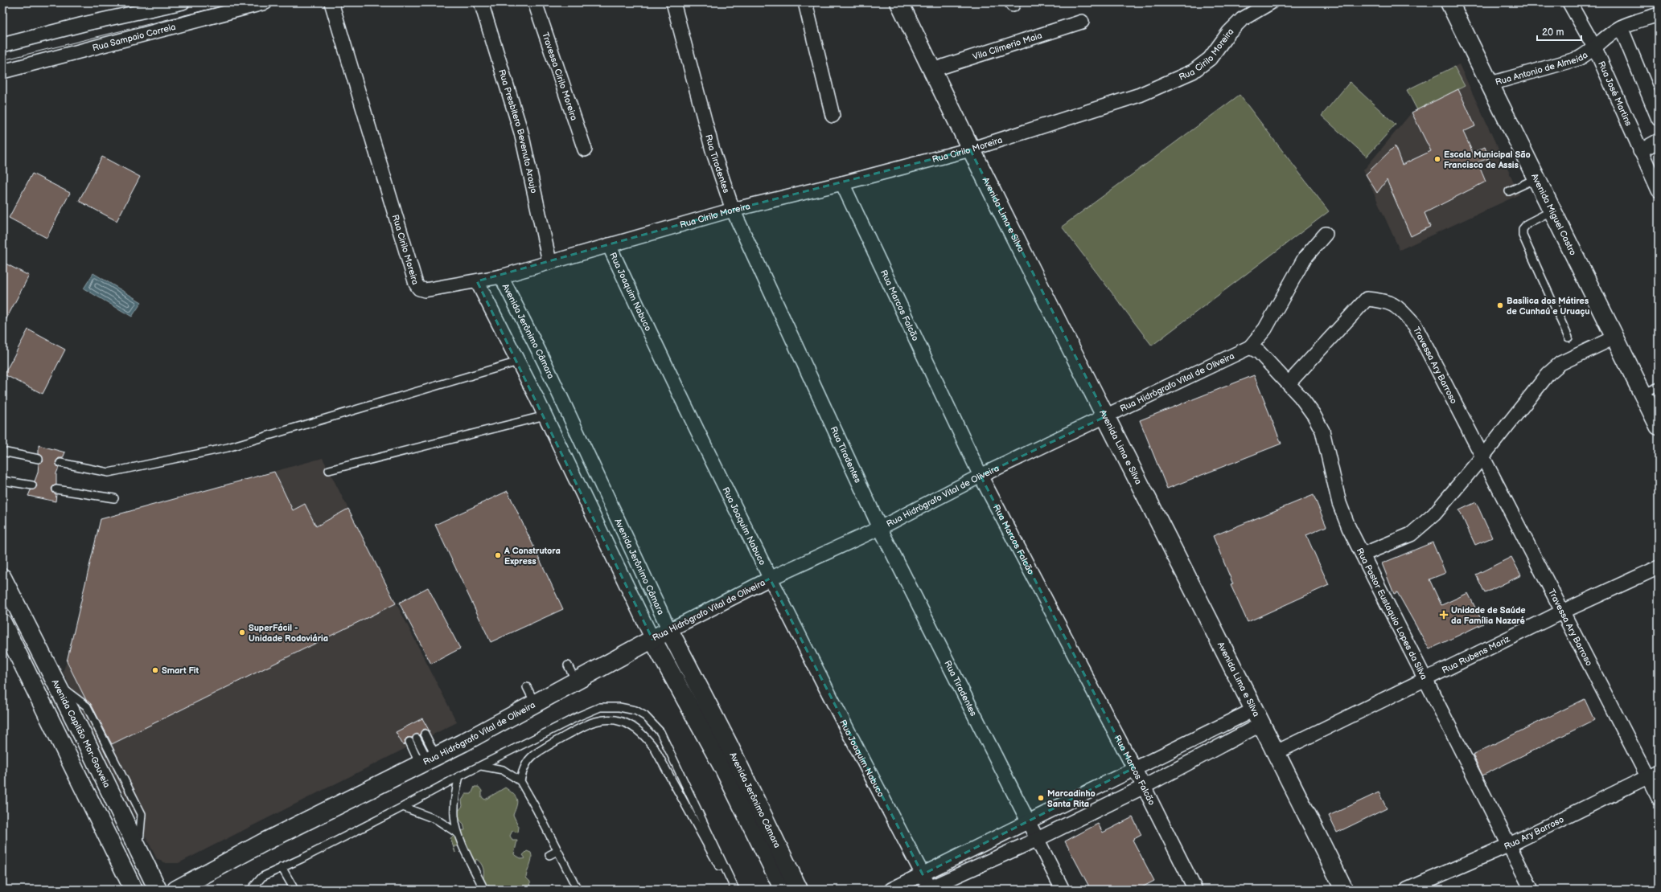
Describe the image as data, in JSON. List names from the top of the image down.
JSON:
{
  "streets": {
    "main road": [
      "Avenida Miguel Castro",
      "Avenida Lima e Silva",
      "Avenida Jerônimo Câmara",
      "Rua Hidrógrafo Vital de Oliveira",
      "Avenida Capitão Mor-Gouveia"
    ],
    "street": [
      "Rua Sampaio Correia",
      "Vila Climerio Maia",
      "Rua Cirilo Moreira",
      "Rua Antonio de Almeida",
      "Travessa Cirilo Moreira",
      "Rua José Martins",
      "Rua Presbitero Bevenuto Araujo",
      "Rua Tiradentes",
      "Rua Joaquim Nabuco",
      "Rua Marcos Falcão",
      "Travessa Ary Barroso",
      "Rua Pastor Eustaquio Lopes da Silva",
      "Rua Rubens Mariz",
      "Rua Ary Barroso"
    ]
  },
  "crossings": [
    ["Vila Climerio Maia", "Avenida Lima e Silva"],
    ["Rua Cirilo Moreira", "Rua Presbitero Bevenuto Araujo"],
    ["Rua Cirilo Moreira", "Rua Tiradentes"],
    ["Rua Cirilo Moreira", "Avenida Lima e Silva"],
    ["Rua Cirilo Moreira", "Rua Joaquim Nabuco"],
    ["Rua Cirilo Moreira", "Rua Marcos Falcão"],
    ["Rua Cirilo Moreira", "Avenida Jerônimo Câmara"],
    ["Rua Antonio de Almeida", "Rua José Martins"],
    ["Rua Antonio de Almeida", "Avenida Miguel Castro"],
    ["Rua Tiradentes", "Rua Hidrógrafo Vital de Oliveira"],
    ["Avenida Lima e Silva", "Rua Hidrógrafo Vital de Oliveira"],
    ["Avenida Lima e Silva", "Rua Rubens Mariz"],
    ["Rua Joaquim Nabuco", "Rua Hidrógrafo Vital de Oliveira"],
    ["Rua Marcos Falcão", "Rua Hidrógrafo Vital de Oliveira"],
    ["Avenida Jerônimo Câmara", "Rua Hidrógrafo Vital de Oliveira"],
    ["Travessa Ary Barroso", "Rua Pastor Eustaquio Lopes da Silva"],
    ["Travessa Ary Barroso", "Rua Rubens Mariz"],
    ["Travessa Ary Barroso", "Rua Ary Barroso"],
    ["Rua Hidrógrafo Vital de Oliveira", "Rua Pastor Eustaquio Lopes da Silva"],
    ["Rua Pastor Eustaquio Lopes da Silva", "Rua Rubens Mariz"],
    ["Rua Pastor Eustaquio Lopes da Silva", "Rua Ary Barroso"]
  ],
  "places": {
    "other": [
      "Escola Municipal São Francisco de Assis",
      "Basílica dos Mátires de Cunhaú e Uruaçu",
      "A Construtora Express",
      "SuperFácil - Unidade Rodoviária",
      "Smart Fit",
      "Marcadinho Santa Rita"
    ],
    "health": ["Unidade de Saúde da Família Nazaré"]
  },
  "scale_bar": "20 m"
}
